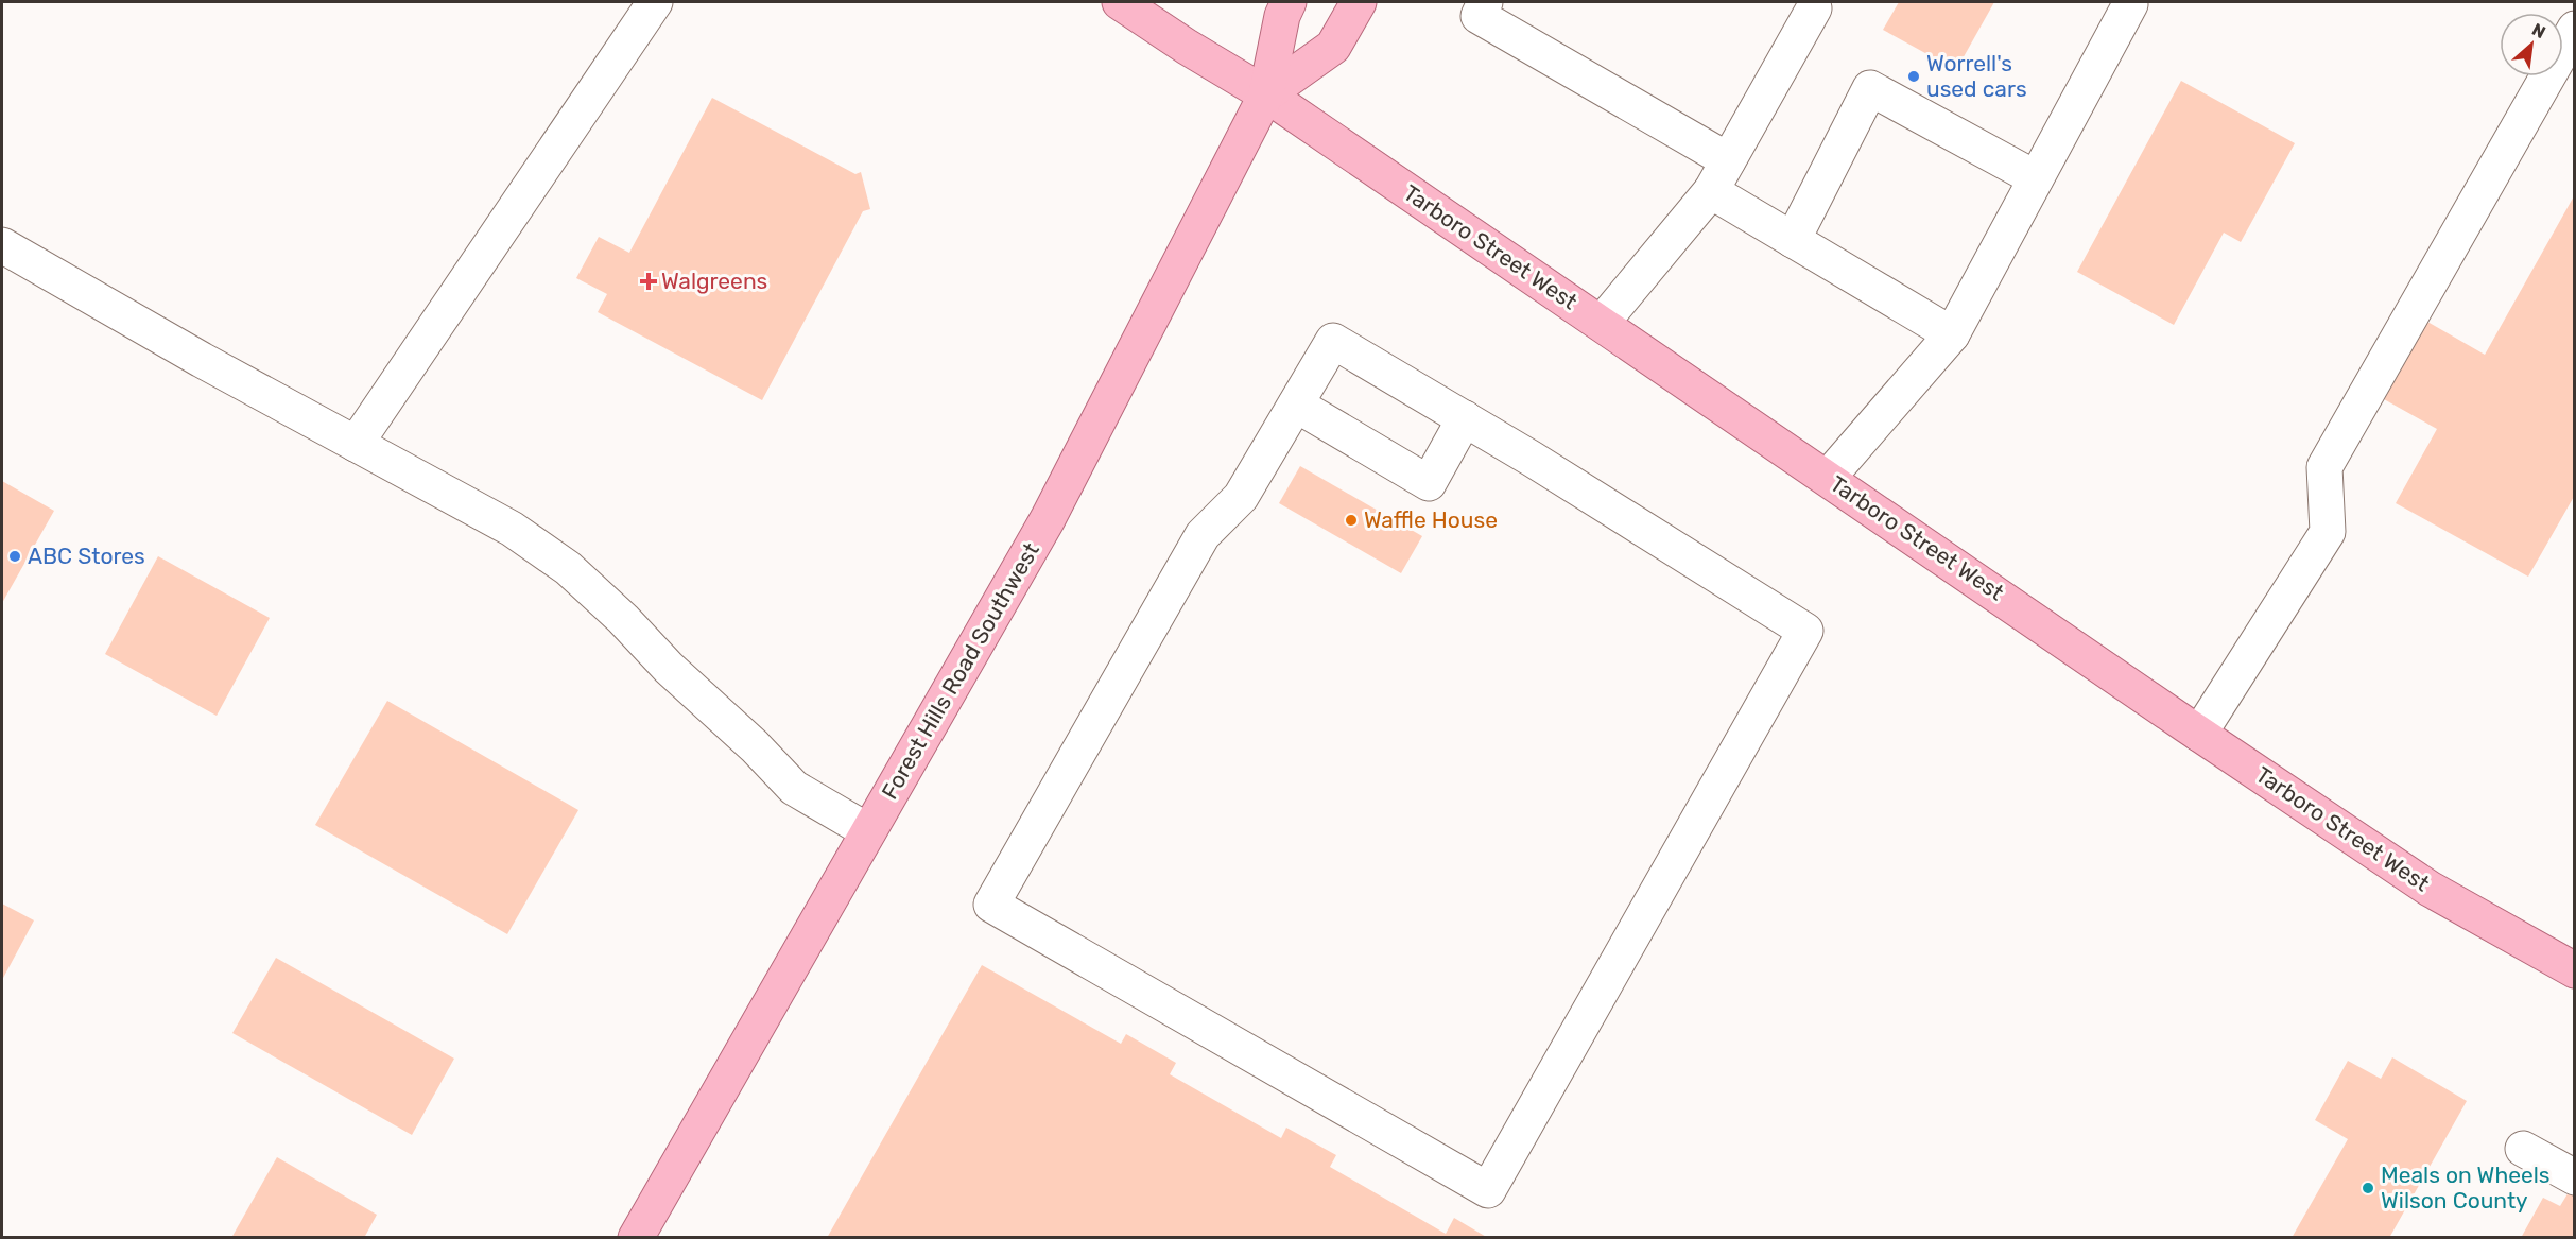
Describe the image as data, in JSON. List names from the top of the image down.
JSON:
{
  "streets": {
    "main road": ["Tarboro Street West", "Forest Hills Road Southwest"]
  },
  "crossings": [
    ["Tarboro Street West", "Forest Hills Road Southwest"]
  ],
  "places": {
    "other": [
      "Worrell's used cars",
      "Waffle House",
      "ABC Stores",
      "Meals on Wheels Wilson County"
    ],
    "health": ["Walgreens"]
  },
  "north": "top right"
}
